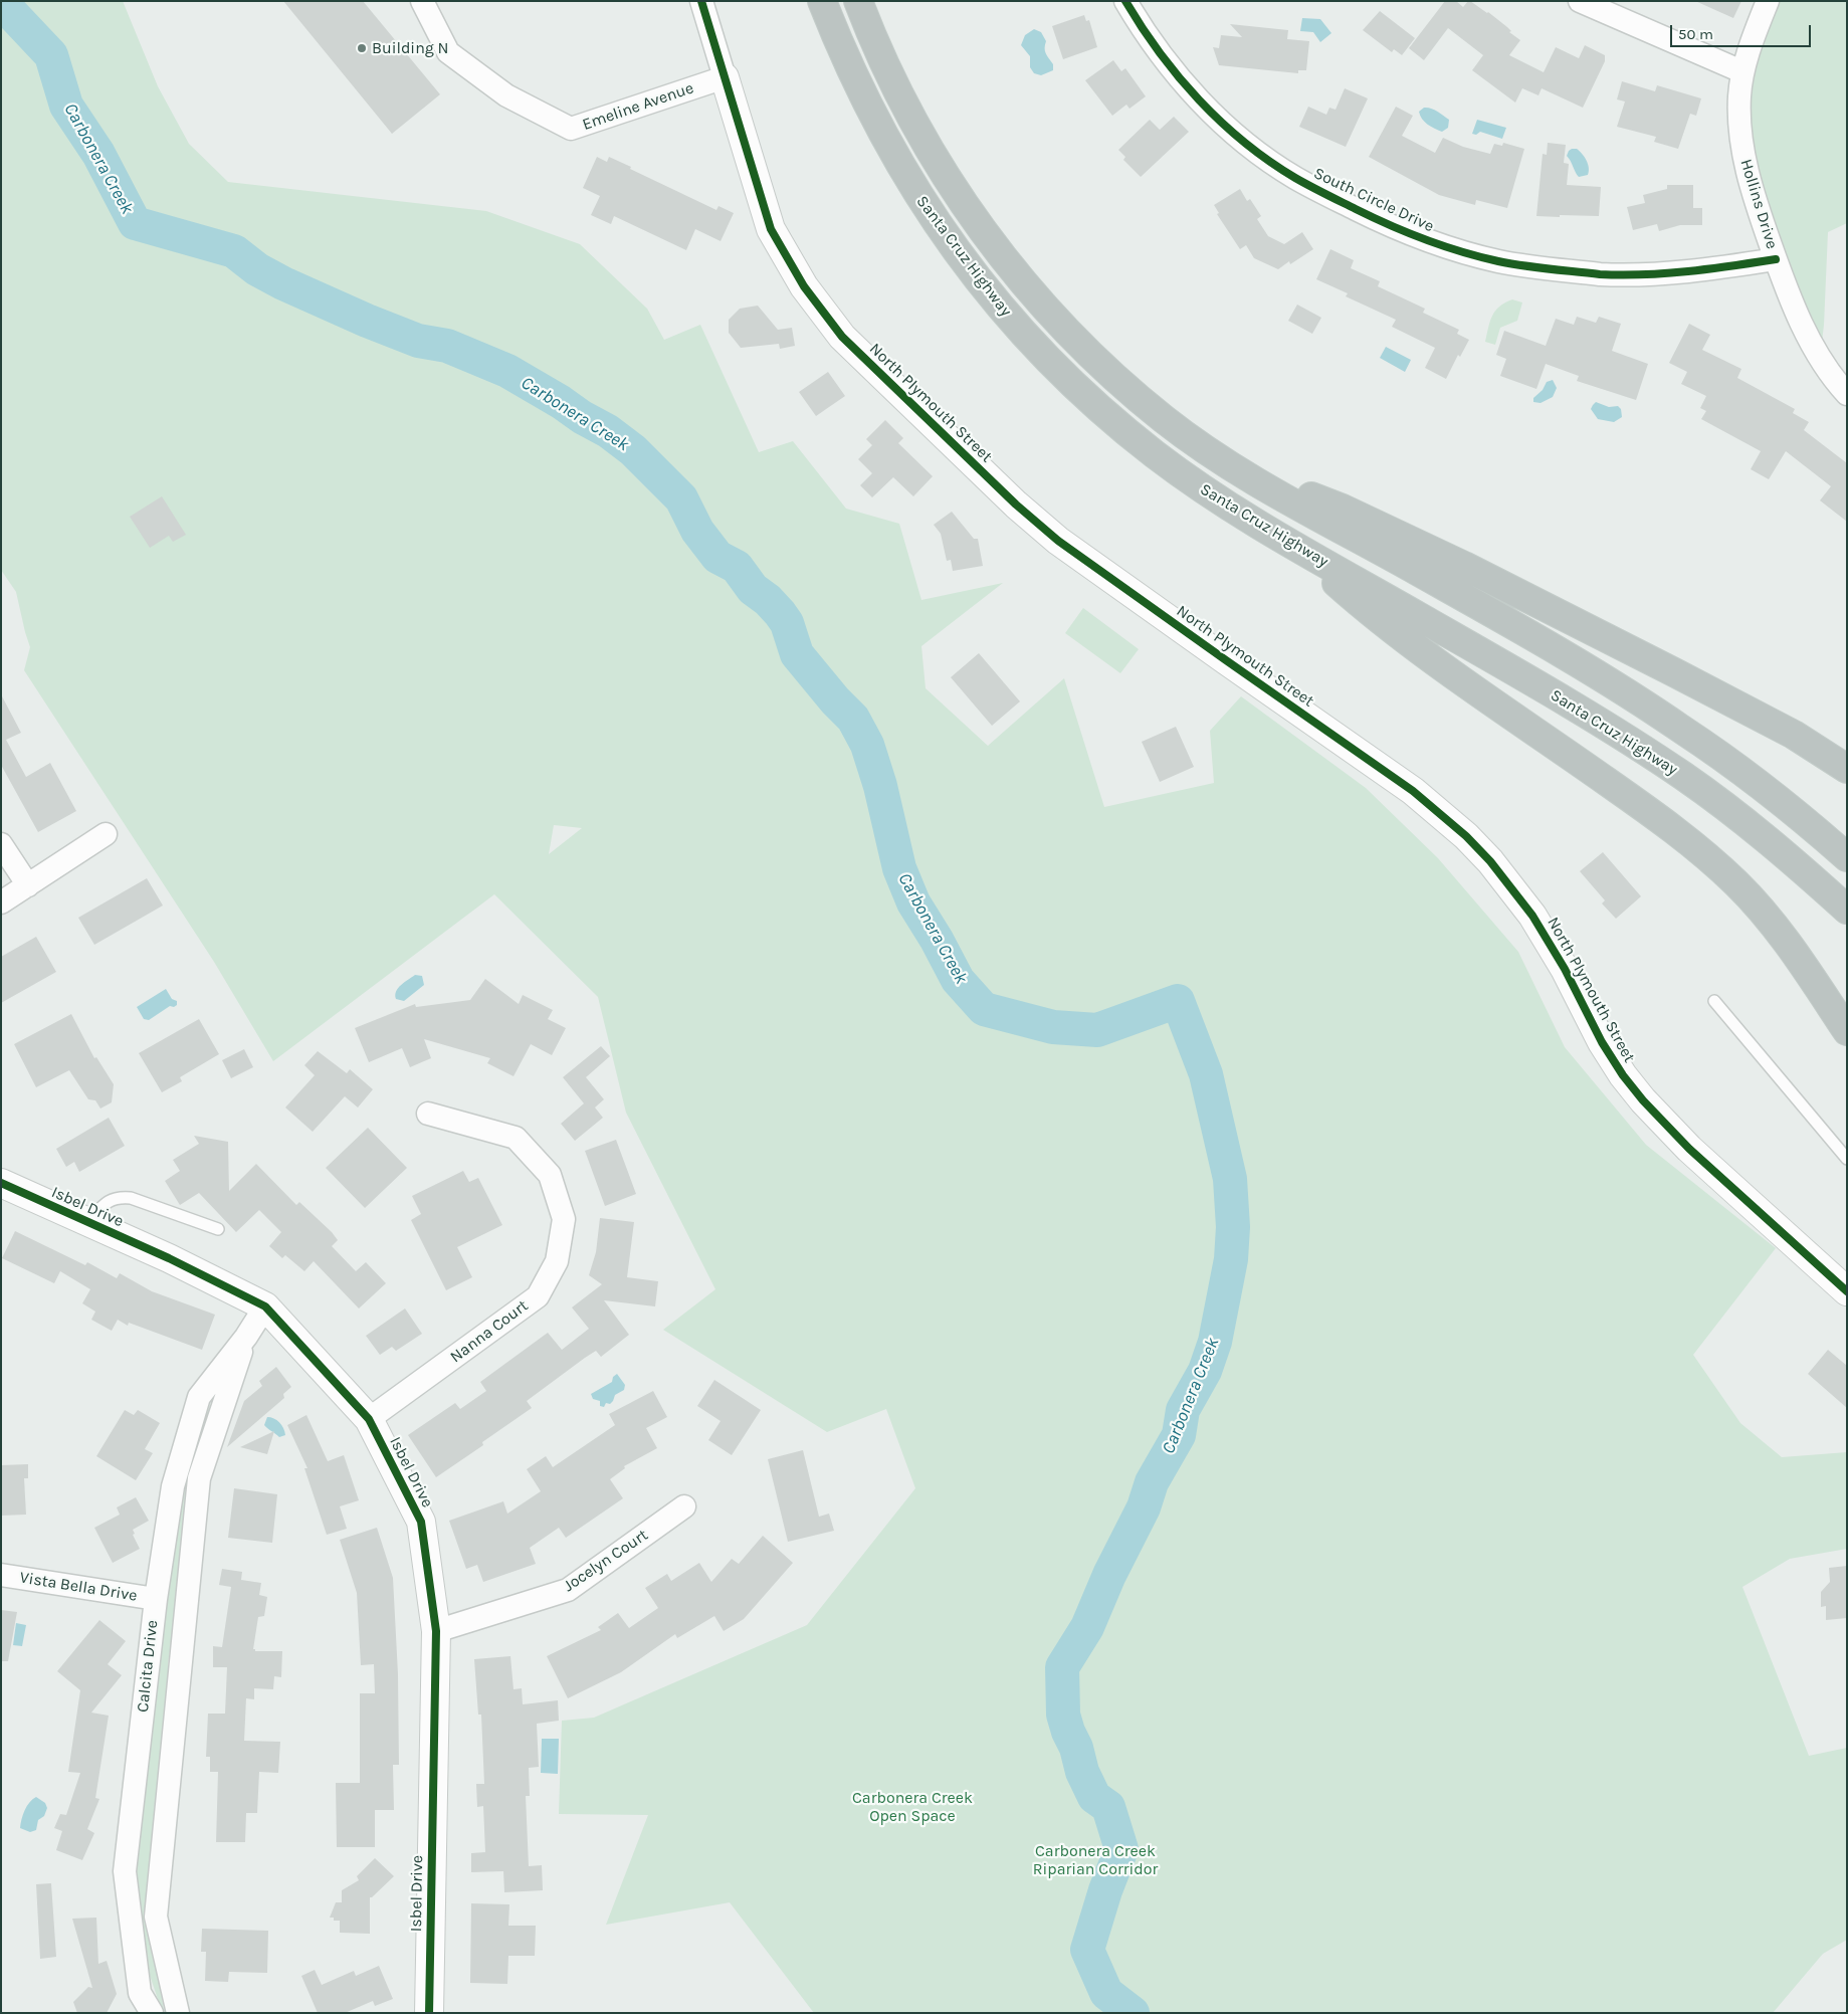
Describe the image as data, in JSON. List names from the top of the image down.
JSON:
{
  "streets": {
    "highway": ["Santa Cruz Highway"],
    "street": [
      "Emeline Avenue",
      "South Circle Drive",
      "Hollins Drive",
      "North Plymouth Street",
      "Isbel Drive",
      "Nanna Court",
      "Jocelyn Court",
      "Vista Bella Drive",
      "Calcita Drive"
    ]
  },
  "crossings": [
    ["Emeline Avenue", "North Plymouth Street"],
    ["South Circle Drive", "Hollins Drive"],
    ["Isbel Drive", "Nanna Court"],
    ["Isbel Drive", "Jocelyn Court"],
    ["Isbel Drive", "Calcita Drive"],
    ["Vista Bella Drive", "Calcita Drive"]
  ],
  "water": ["Carbonera Creek"],
  "parks": ["Carbonera Creek Open Space", "Carbonera Creek Riparian Corridor"],
  "places": ["Building N"],
  "scale_bar": "50 m"
}
